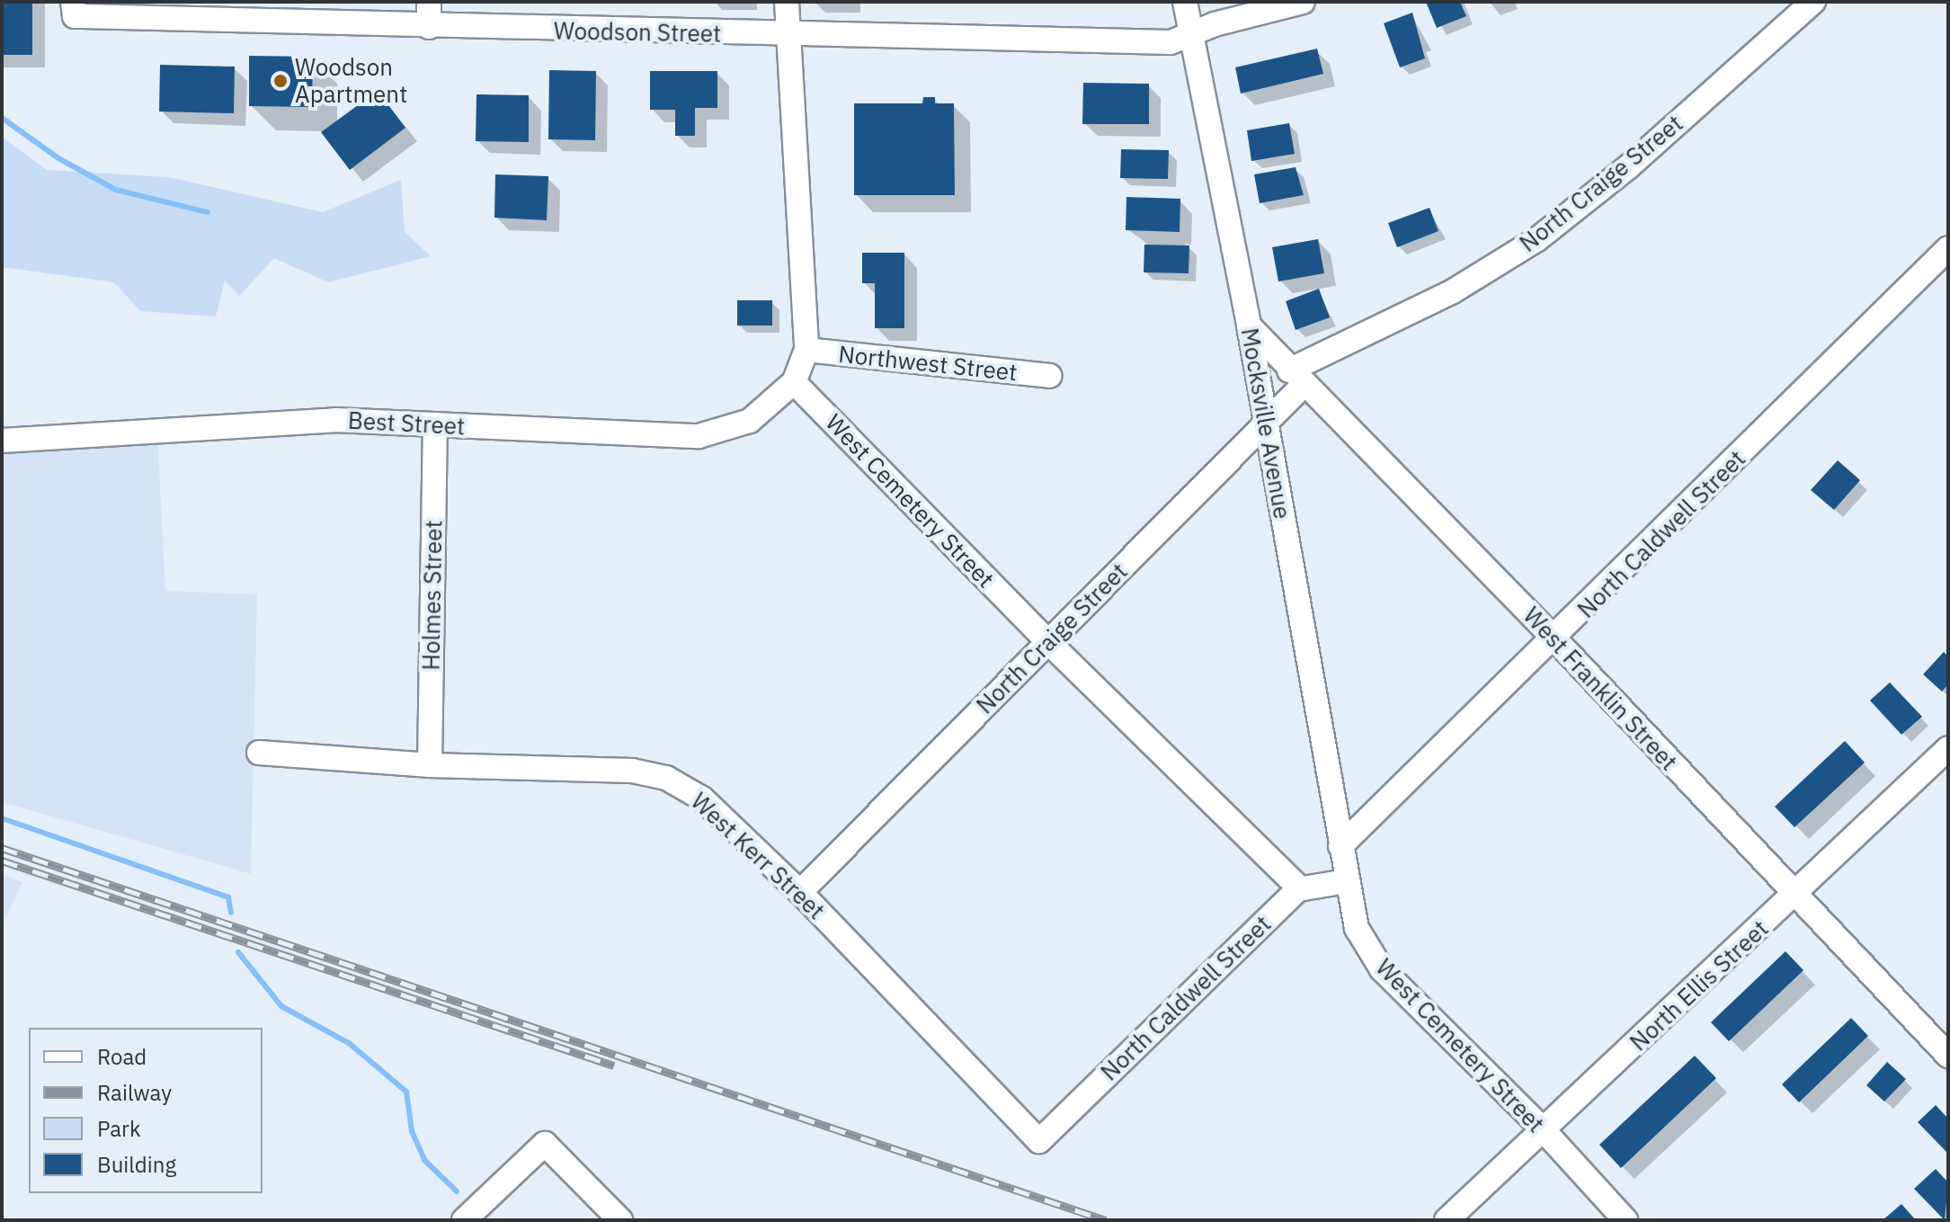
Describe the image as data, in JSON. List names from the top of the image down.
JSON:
{
  "streets": {
    "street": [
      "Woodson Street",
      "North Craige Street",
      "Northwest Street",
      "Best Street",
      "Mocksville Avenue",
      "West Cemetery Street",
      "North Caldwell Street",
      "Holmes Street",
      "West Franklin Street",
      "West Kerr Street",
      "North Ellis Street"
    ]
  },
  "crossings": [
    ["Woodson Street", "Mocksville Avenue"],
    ["North Craige Street", "Mocksville Avenue"],
    ["North Craige Street", "West Cemetery Street"],
    ["North Craige Street", "West Franklin Street"],
    ["North Craige Street", "West Kerr Street"],
    ["Best Street", "West Cemetery Street"],
    ["Best Street", "Holmes Street"],
    ["Mocksville Avenue", "West Cemetery Street"],
    ["Mocksville Avenue", "North Caldwell Street"],
    ["Mocksville Avenue", "West Franklin Street"],
    ["West Cemetery Street", "North Caldwell Street"],
    ["West Cemetery Street", "North Ellis Street"],
    ["North Caldwell Street", "West Franklin Street"],
    ["North Caldwell Street", "West Kerr Street"],
    ["Holmes Street", "West Kerr Street"],
    ["West Franklin Street", "North Ellis Street"]
  ],
  "places": ["Woodson Apartment"],
  "legend": [
    "Road",
    "Railway",
    "Park",
    "Building"
  ]
}
